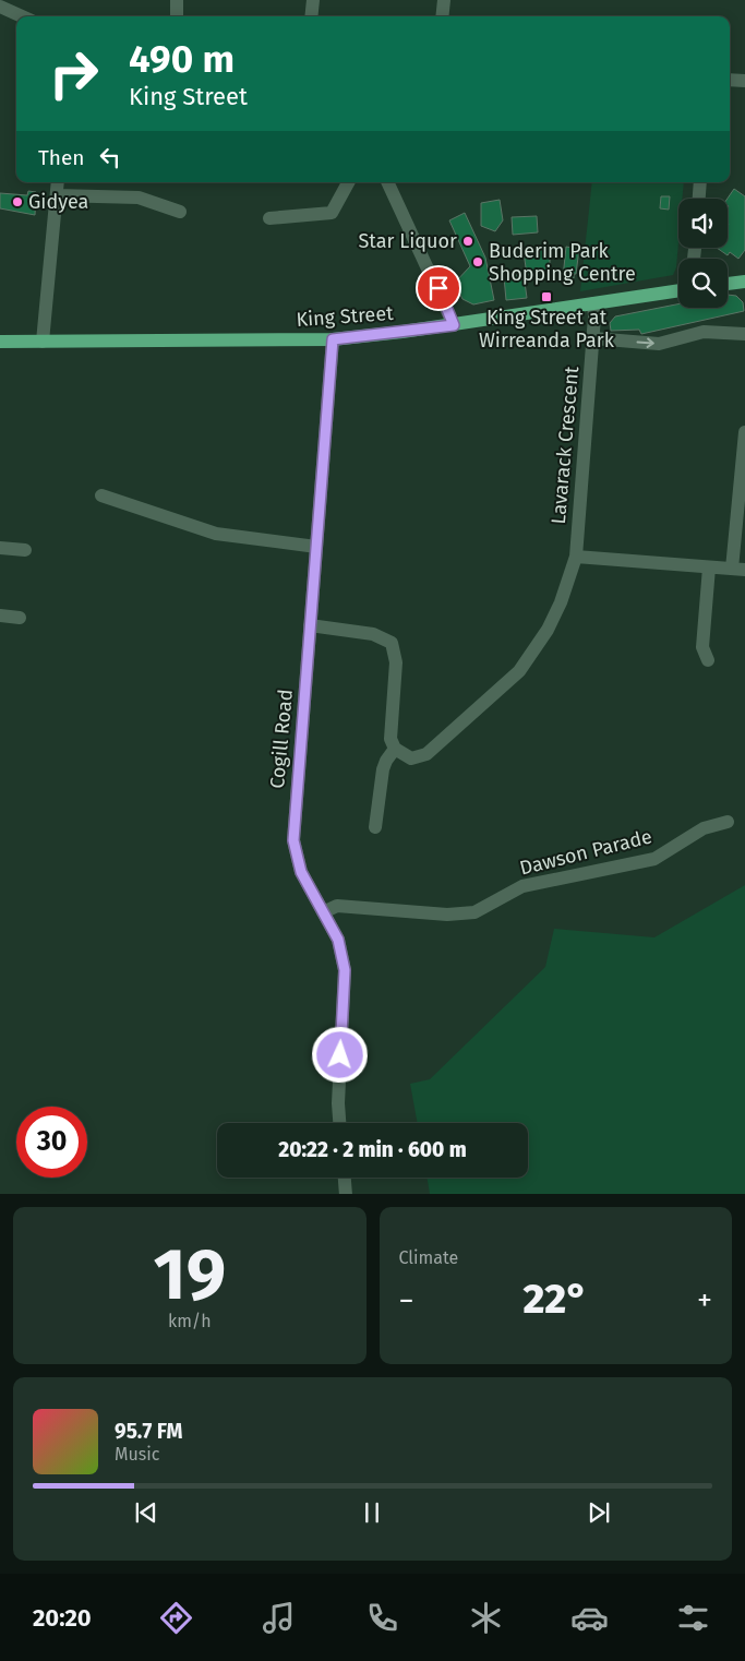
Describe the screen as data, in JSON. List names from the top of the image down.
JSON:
{
  "streets": {
    "main road": ["King Street"],
    "street": ["Lavarack Crescent", "Cogill Road", "Dawson Parade"]
  },
  "crossings": [
    ["King Street", "Lavarack Crescent"],
    ["King Street", "Cogill Road"],
    ["Cogill Road", "Dawson Parade"]
  ],
  "places": {
    "other": ["Gidyea", "Star Liquor", "Buderim Park Shopping Centre"],
    "transit": ["King Street at Wirreanda Park"]
  },
  "page": {
    "turn": ["490 m", "King Street"],
    "then": "Then",
    "limit": "30",
    "trip": "20:22 · 2 min · 600 m",
    "tile": [
      ["19", "km/h"],
      "Climate"
    ],
    "heat": ["−", "22°", "+"],
    "song": ["95.7 FM", "Music"],
    "tabs": "20:20"
  }
}
